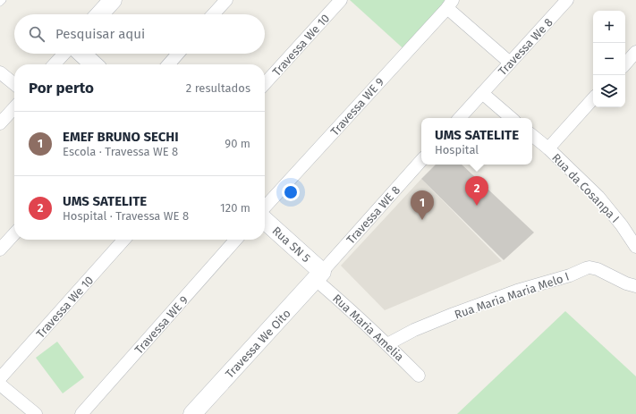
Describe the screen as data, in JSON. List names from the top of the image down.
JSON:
{
  "streets": {
    "main road": ["Rua SN 5", "Travessa We Oito"],
    "street": [
      "Travessa We 10",
      "Travessa We 8",
      "Travessa WE 9",
      "Rua da Cosanpa I",
      "Travessa WE 8",
      "Rua Maria Maria Melo I",
      "Rua Maria Amelia"
    ]
  },
  "crossings": [
    ["Travessa WE 8", "Rua SN 5"],
    ["Travessa WE 8", "Rua Maria Amelia"],
    ["Travessa WE 8", "Travessa We Oito"],
    ["Rua SN 5", "Rua Maria Amelia"],
    ["Rua SN 5", "Travessa We Oito"],
    ["Rua Maria Maria Melo I", "Rua Maria Amelia"],
    ["Rua Maria Amelia", "Travessa We Oito"]
  ],
  "page": {
    "map_buttons": ["+", "−"],
    "search": "Pesquisar aqui",
    "heading": ["Por perto", "2 resultados"],
    "list": [
      {
        "mark": "1",
        "name": "EMEF BRUNO SECHI",
        "note": "Escola · Travessa WE 8",
        "value": "90 m"
      },
      {
        "mark": "2",
        "name": "UMS SATELITE",
        "note": "Hospital · Travessa WE 8",
        "value": "120 m"
      }
    ],
    "popup": ["UMS SATELITE", "Hospital"],
    "pins": ["2", "1"]
  }
}
